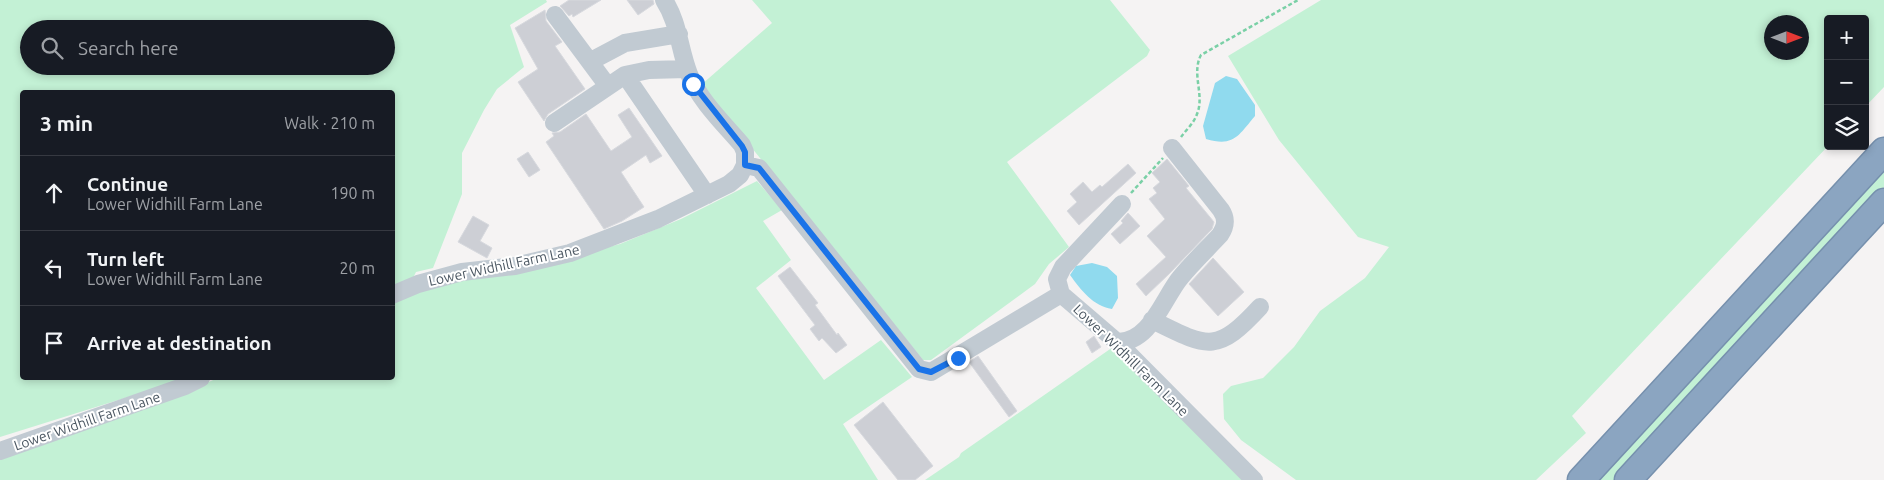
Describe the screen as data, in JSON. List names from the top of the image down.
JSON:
{
  "streets": {
    "lane": ["Lower Widhill Farm Lane"]
  },
  "north": "right",
  "page": {
    "map_buttons": ["+", "−"],
    "search": "Search here",
    "heading": ["3 min", "Walk · 210 m"],
    "list": [
      ["Continue", "Lower Widhill Farm Lane", "190 m"],
      ["Turn left", "Lower Widhill Farm Lane", "20 m"],
      "Arrive at destination"
    ]
  }
}
